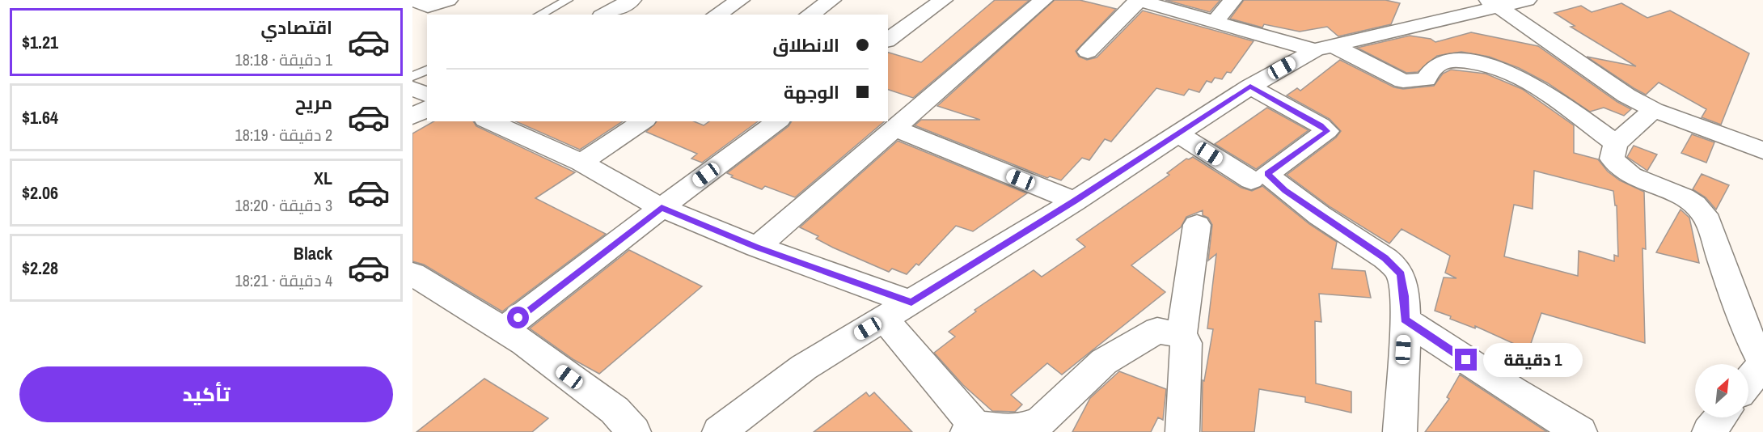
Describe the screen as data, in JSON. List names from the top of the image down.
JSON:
{
  "north": "top right",
  "page": {
    "list": [
      {
        "name": "اقتصادي",
        "note": "1 دقيقة · 18:18",
        "value": "$1.21"
      },
      {
        "name": "مريح",
        "note": "2 دقيقة · 18:19",
        "value": "$1.64"
      },
      {
        "name": "XL",
        "note": "3 دقيقة · 18:20",
        "value": "$2.06"
      },
      {
        "name": "Black",
        "note": "4 دقيقة · 18:21",
        "value": "$2.28"
      }
    ],
    "banner": ["الانطلاق", "الوجهة"],
    "bubble": "1 دقيقة",
    "buttons": "تأكيد"
  }
}
